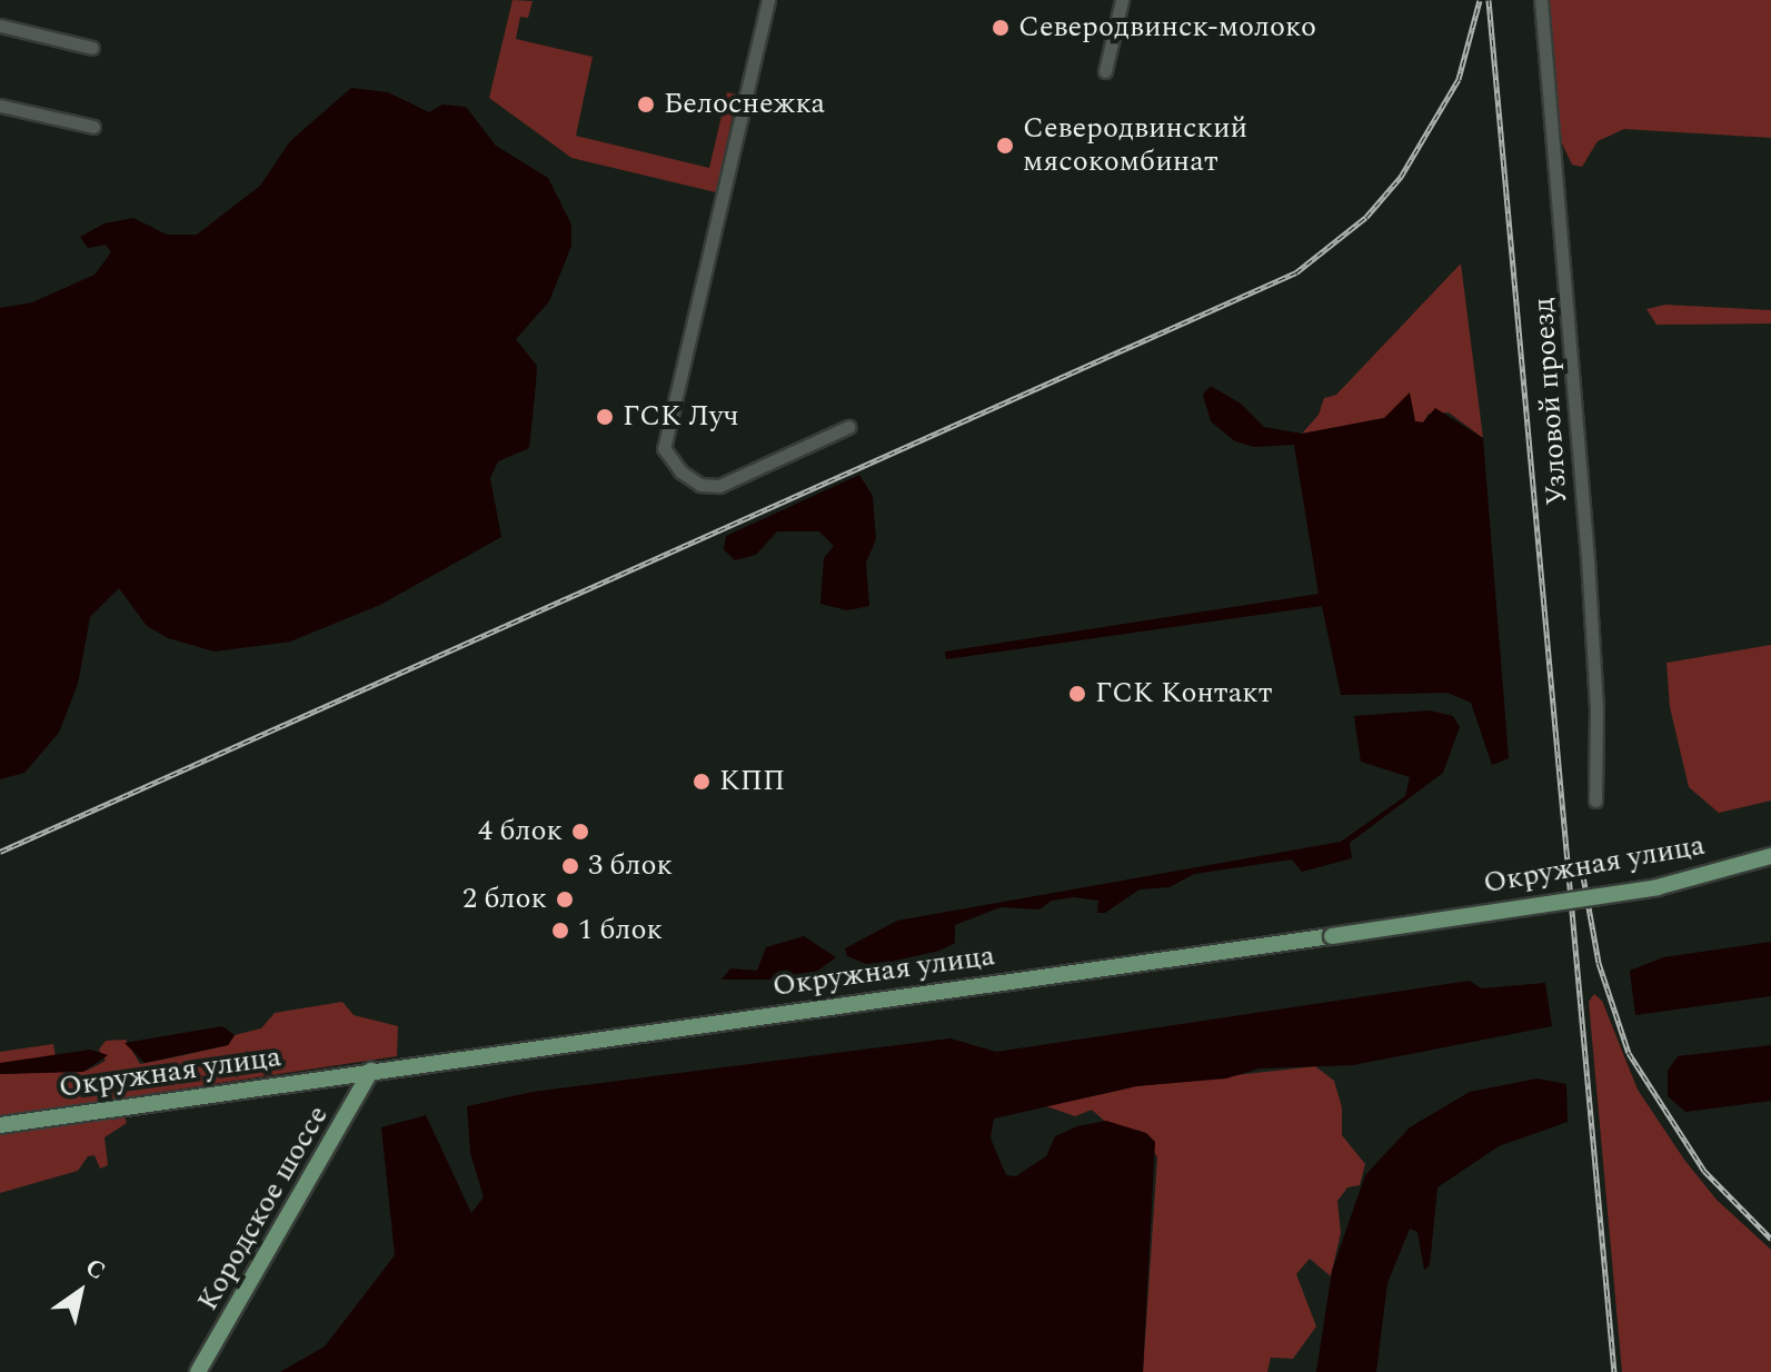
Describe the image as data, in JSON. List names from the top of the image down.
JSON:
{
  "streets": {
    "main road": ["Окружная улица", "Кородское шоссе"],
    "street": ["Узловой проезд"]
  },
  "crossings": [
    ["Окружная улица", "Кородское шоссе"]
  ],
  "places": [
    "Северодвинск-молоко",
    "Белоснежка",
    "Северодвинский мясокомбинат",
    "ГСК Луч",
    "ГСК Контакт",
    "КПП",
    "4 блок",
    "3 блок",
    "2 блок",
    "1 блок"
  ],
  "north": "top right"
}
